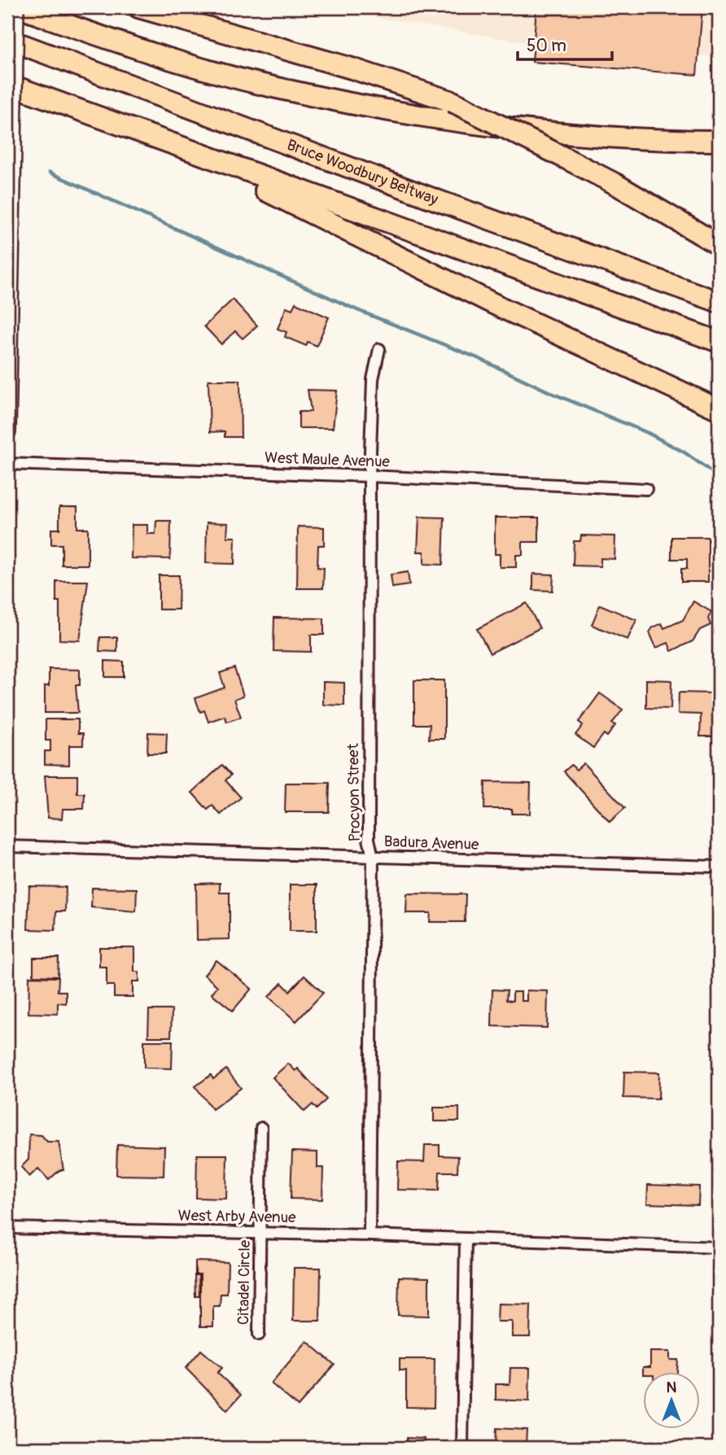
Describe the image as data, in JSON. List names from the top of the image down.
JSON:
{
  "streets": {
    "highway": ["Bruce Woodbury Beltway"],
    "street": [
      "West Maule Avenue",
      "Procyon Street",
      "Badura Avenue",
      "West Arby Avenue",
      "Citadel Circle"
    ]
  },
  "crossings": [
    ["West Maule Avenue", "Procyon Street"],
    ["Procyon Street", "Badura Avenue"],
    ["Procyon Street", "West Arby Avenue"],
    ["West Arby Avenue", "Citadel Circle"]
  ],
  "scale_bar": "50 m",
  "north": "top"
}
